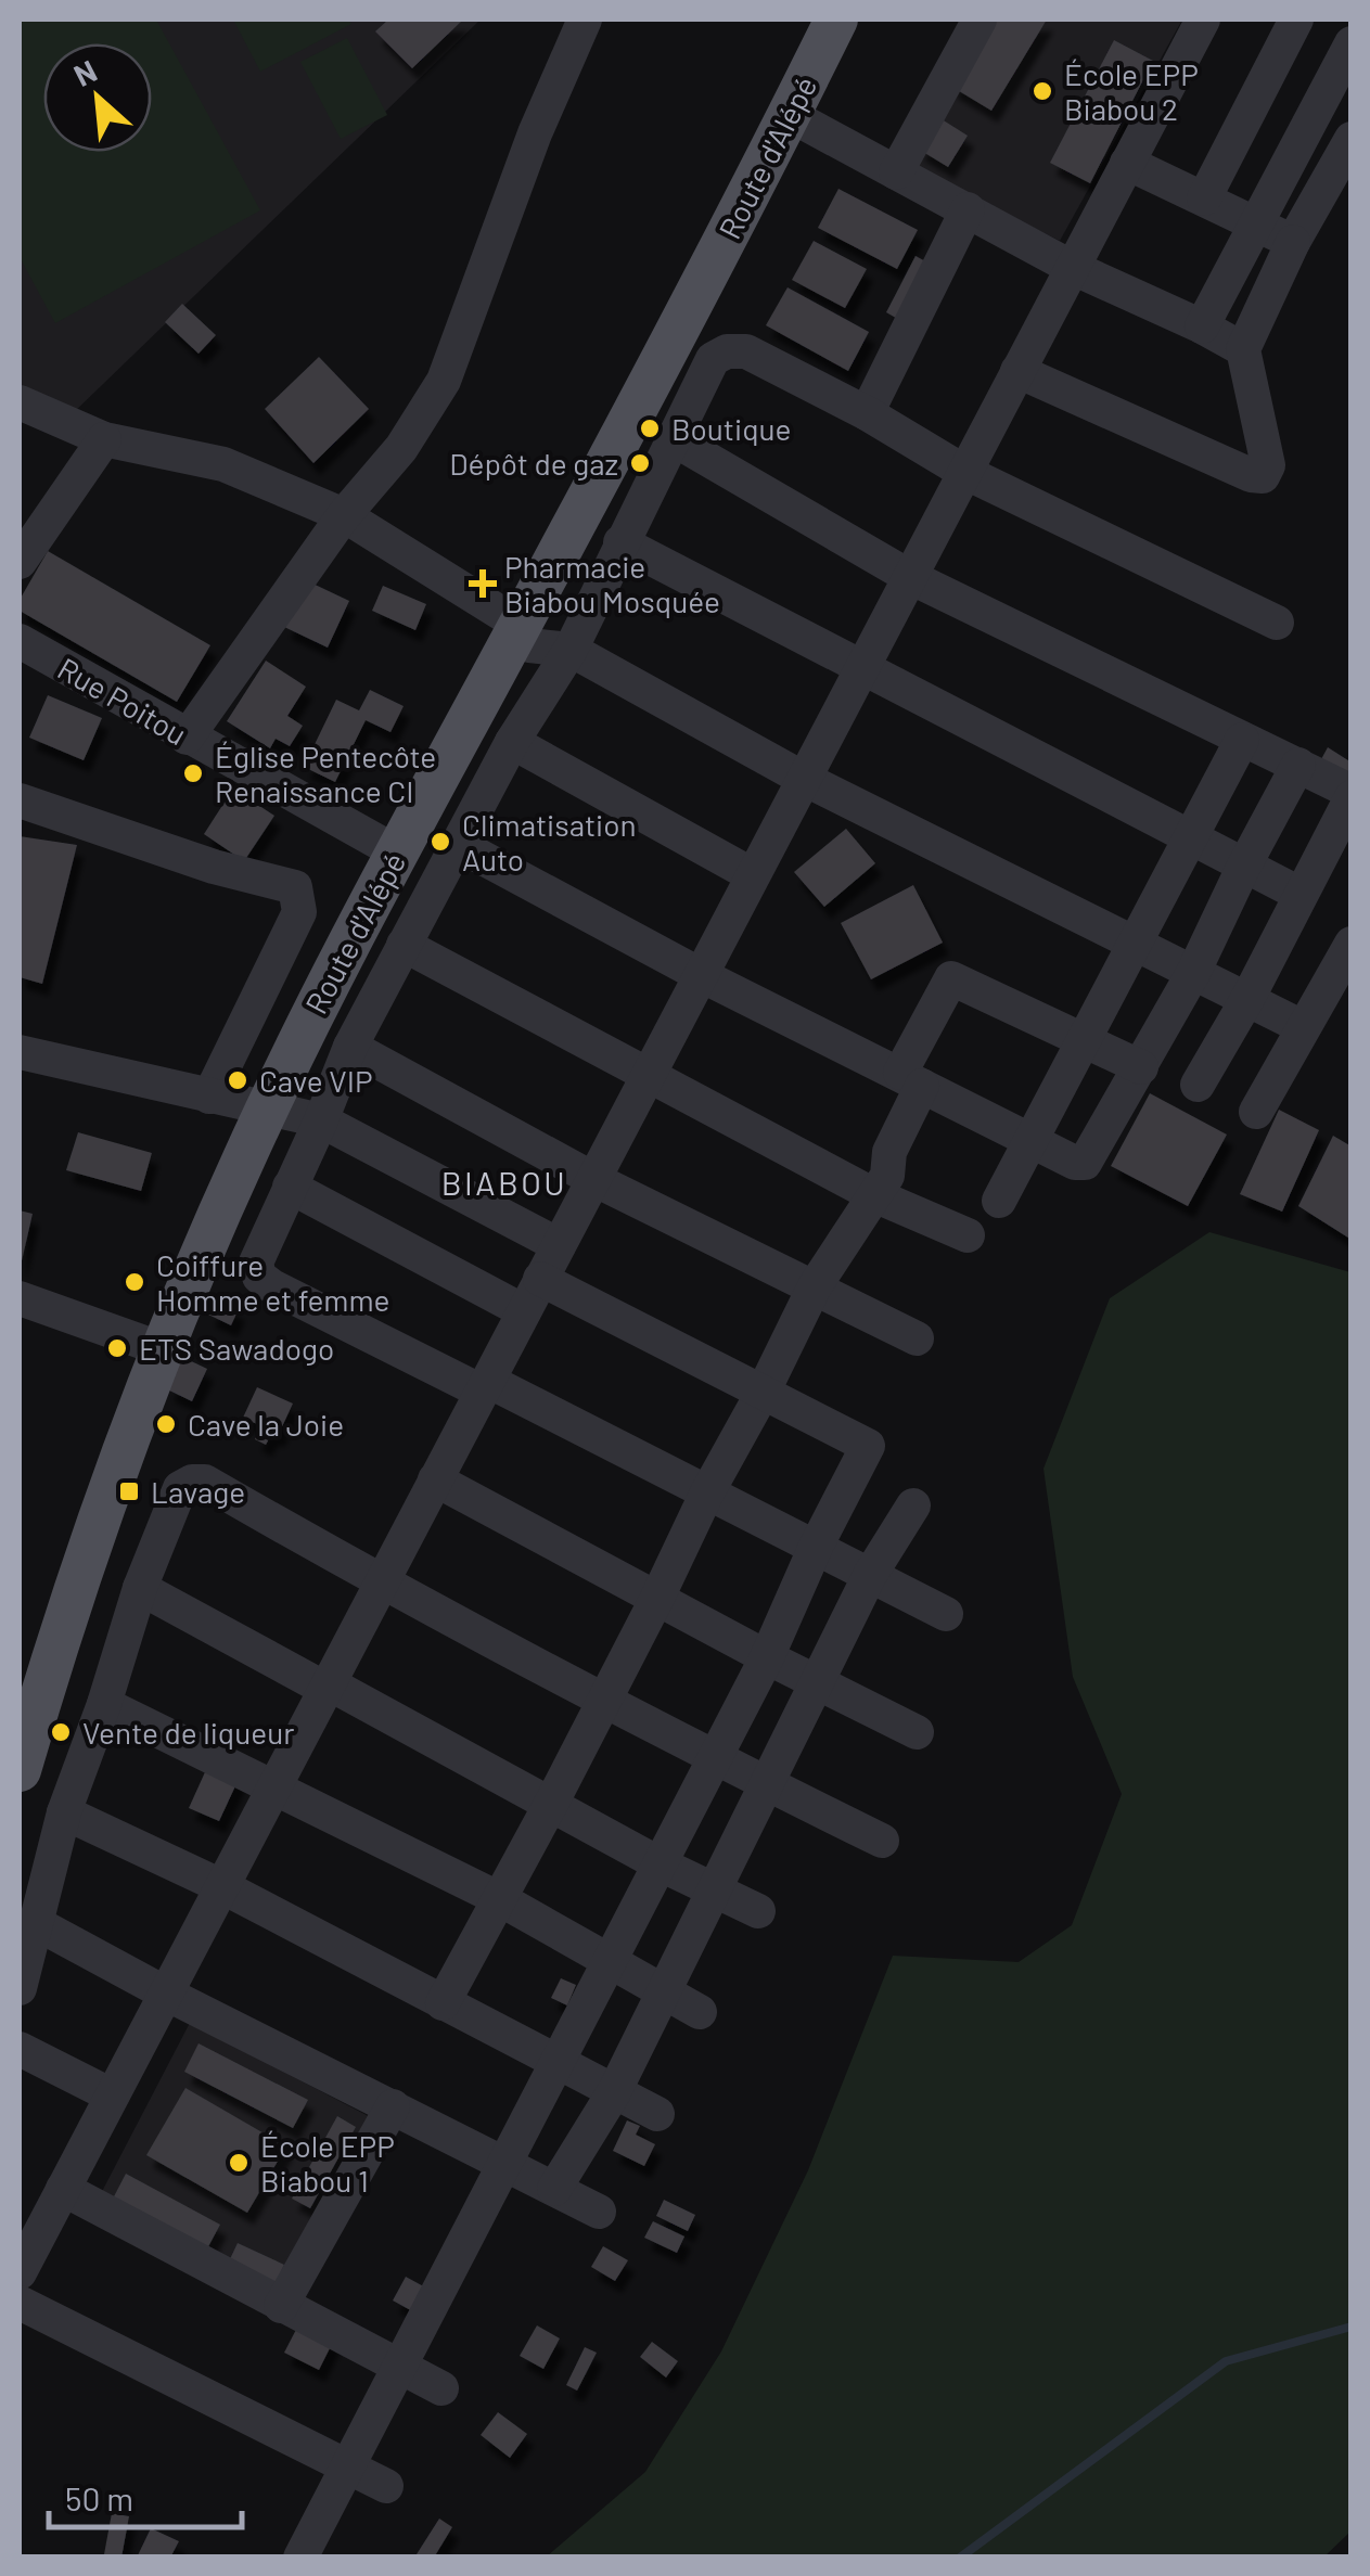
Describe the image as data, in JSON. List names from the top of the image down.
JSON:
{
  "streets": {
    "main road": ["Route d'Alépé"],
    "street": ["Rue Poitou"]
  },
  "crossings": [
    ["Route d'Alépé", "Rue Poitou"]
  ],
  "districts": ["BIABOU"],
  "places": {
    "other": [
      "École EPP Biabou 2",
      "Boutique",
      "Dépôt de gaz",
      "Église Pentecôte Renaissance CI",
      "Climatisation Auto",
      "Cave VIP",
      "Coiffure Homme et femme",
      "ETS Sawadogo",
      "Cave la Joie",
      "Vente de liqueur",
      "École EPP Biabou 1"
    ],
    "health": ["Pharmacie Biabou Mosquée"],
    "transit": ["Lavage"]
  },
  "scale_bar": "50 m",
  "north": "top left"
}
